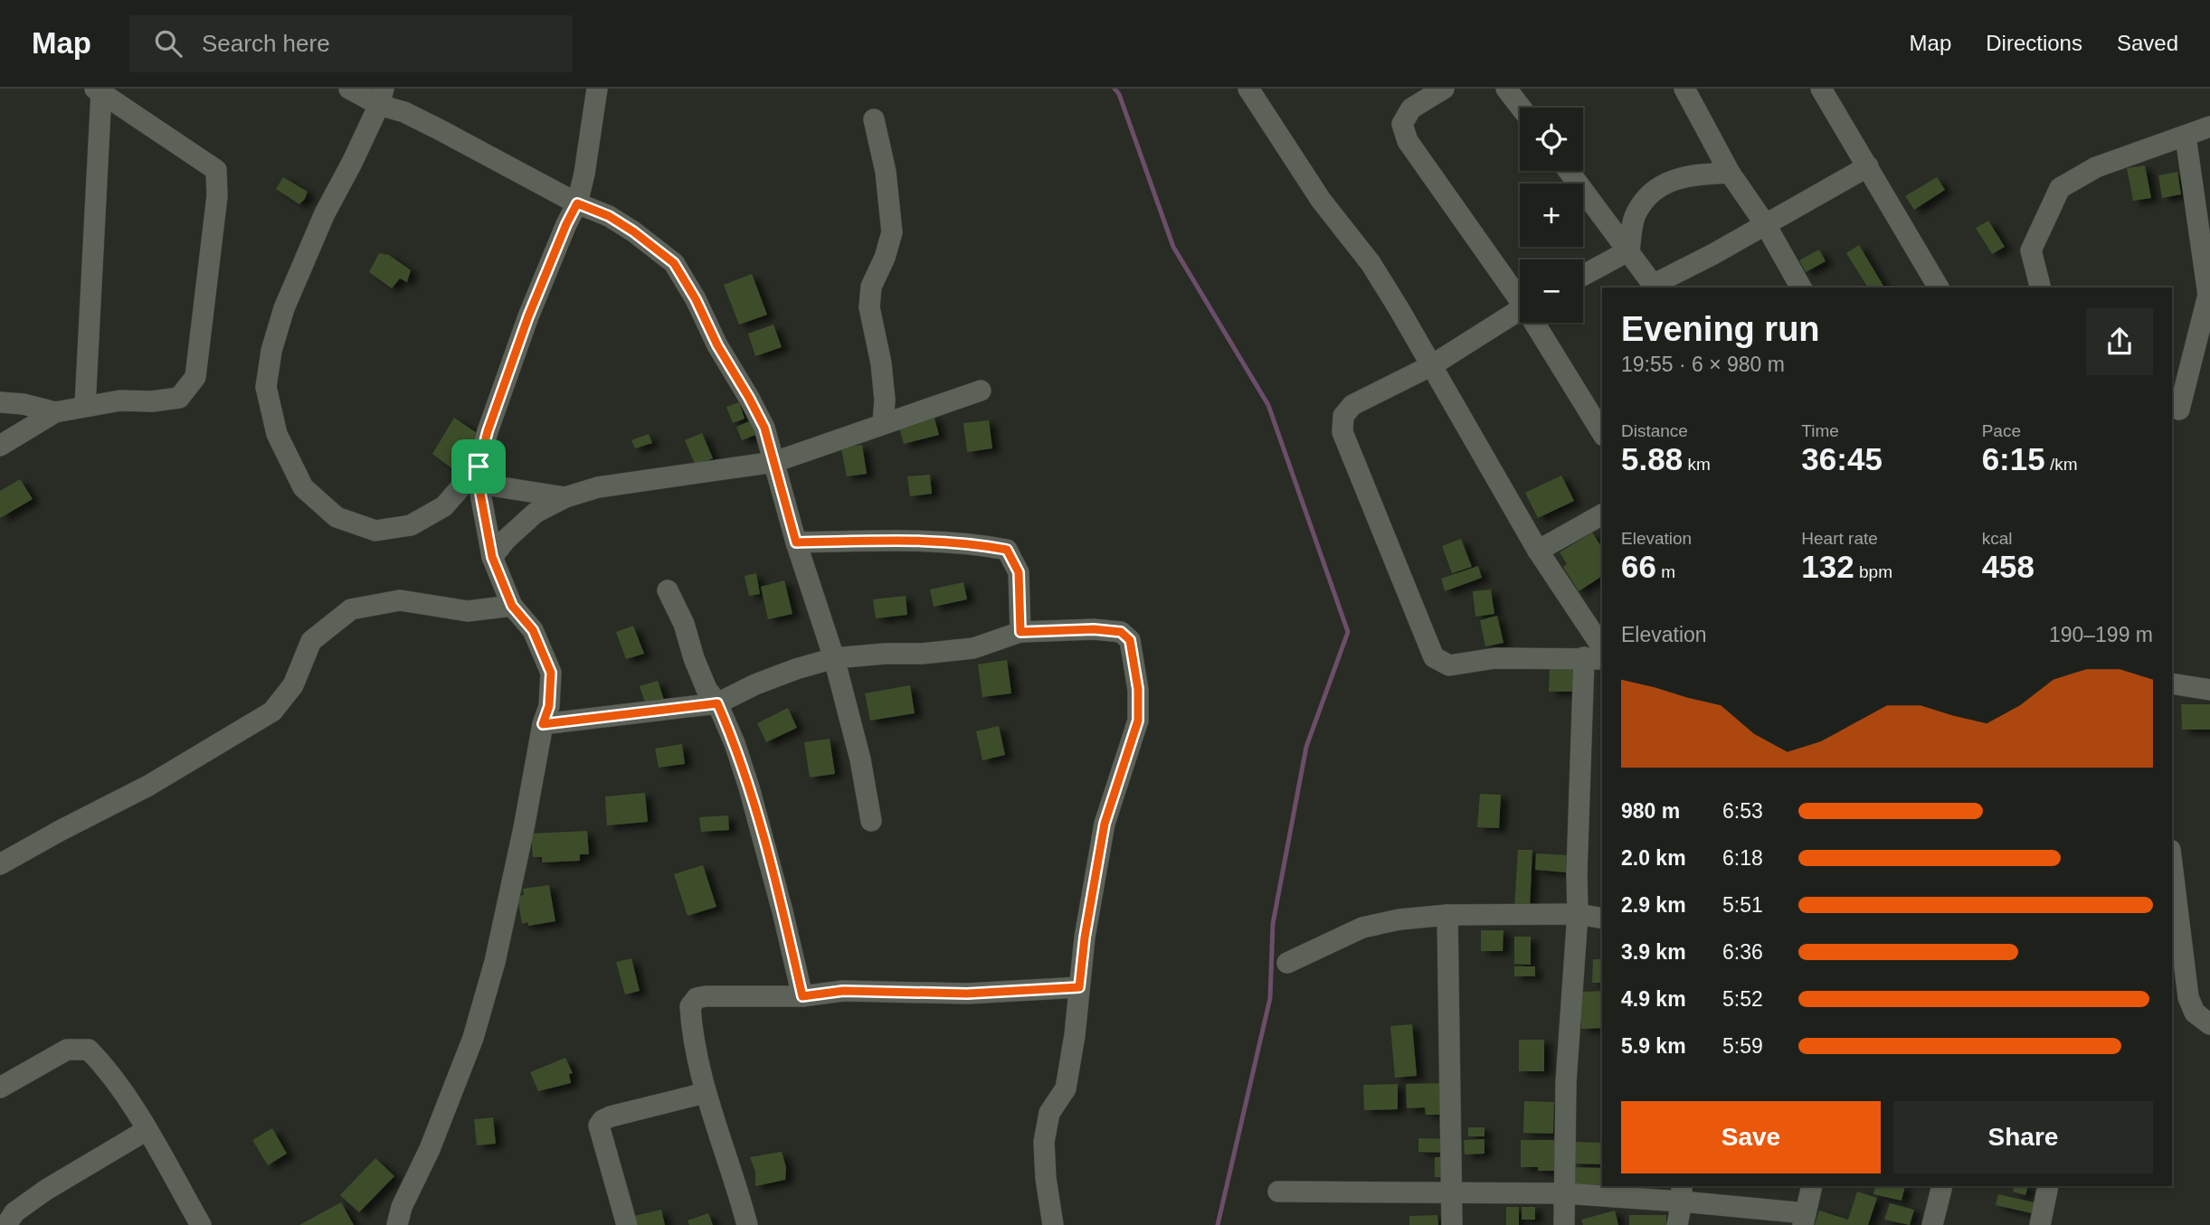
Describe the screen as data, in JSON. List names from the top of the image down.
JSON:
{
  "page": {
    "header": "Map",
    "search": "Search here",
    "nav": ["Map", "Directions", "Saved"],
    "map_buttons": ["+", "−"],
    "heading": ["Evening run", "19:55 · 6 × 980 m"],
    "stats": [
      ["Distance", "5.88 km"],
      ["Time", "36:45"],
      ["Pace", "6:15 /km"],
      ["Elevation", "66 m"],
      ["Heart rate", "132 bpm"],
      ["kcal", "458"]
    ],
    "chart": ["Elevation", "190–199 m"],
    "list": [
      {
        "name": "980 m",
        "note": "6:53"
      },
      {
        "name": "2.0 km",
        "note": "6:18"
      },
      {
        "name": "2.9 km",
        "note": "5:51"
      },
      {
        "name": "3.9 km",
        "note": "6:36"
      },
      {
        "name": "4.9 km",
        "note": "5:52"
      },
      {
        "name": "5.9 km",
        "note": "5:59"
      }
    ],
    "buttons": ["Save", "Share"]
  }
}
